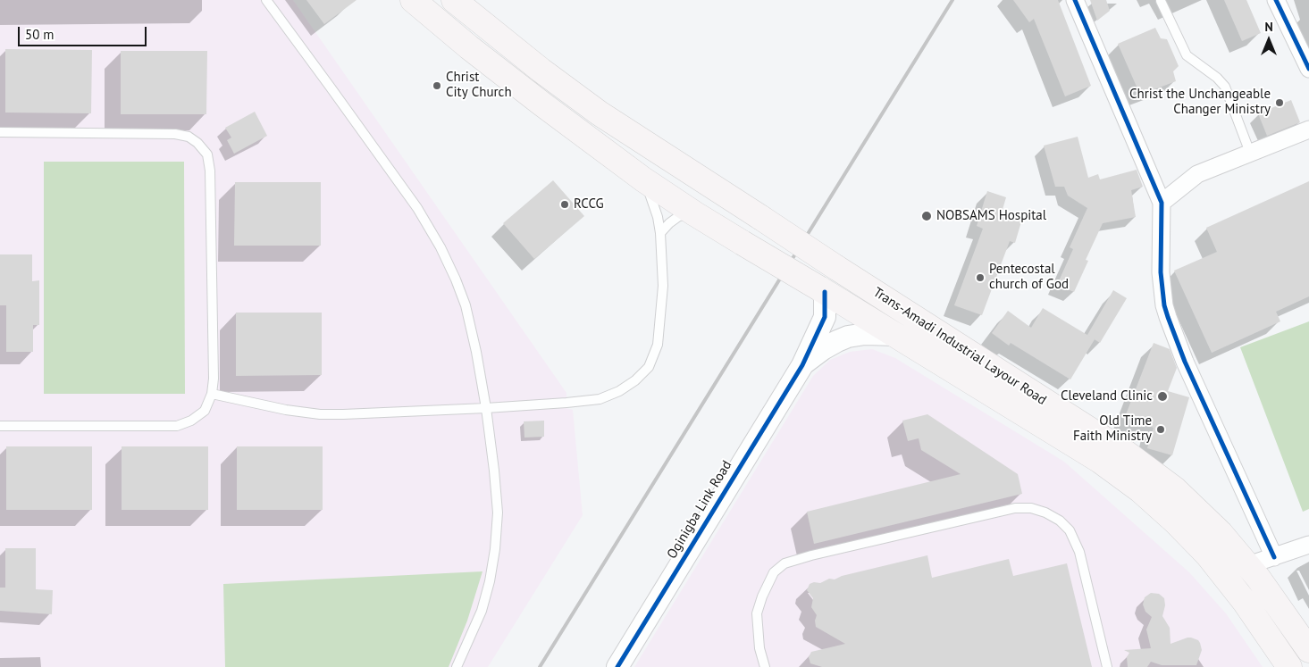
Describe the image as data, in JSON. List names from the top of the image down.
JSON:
{
  "streets": {
    "main road": ["Trans-Amadi Industrial Layour Road"],
    "street": ["Oginigba Link Road"]
  },
  "places": [
    "Christ City Church",
    "Christ the Unchangeable Changer Ministry",
    "RCCG",
    "NOBSAMS Hospital",
    "Pentecostal church of God",
    "Cleveland Clinic",
    "Old Time Faith Ministry"
  ],
  "scale_bar": "50 m",
  "north": "top"
}
